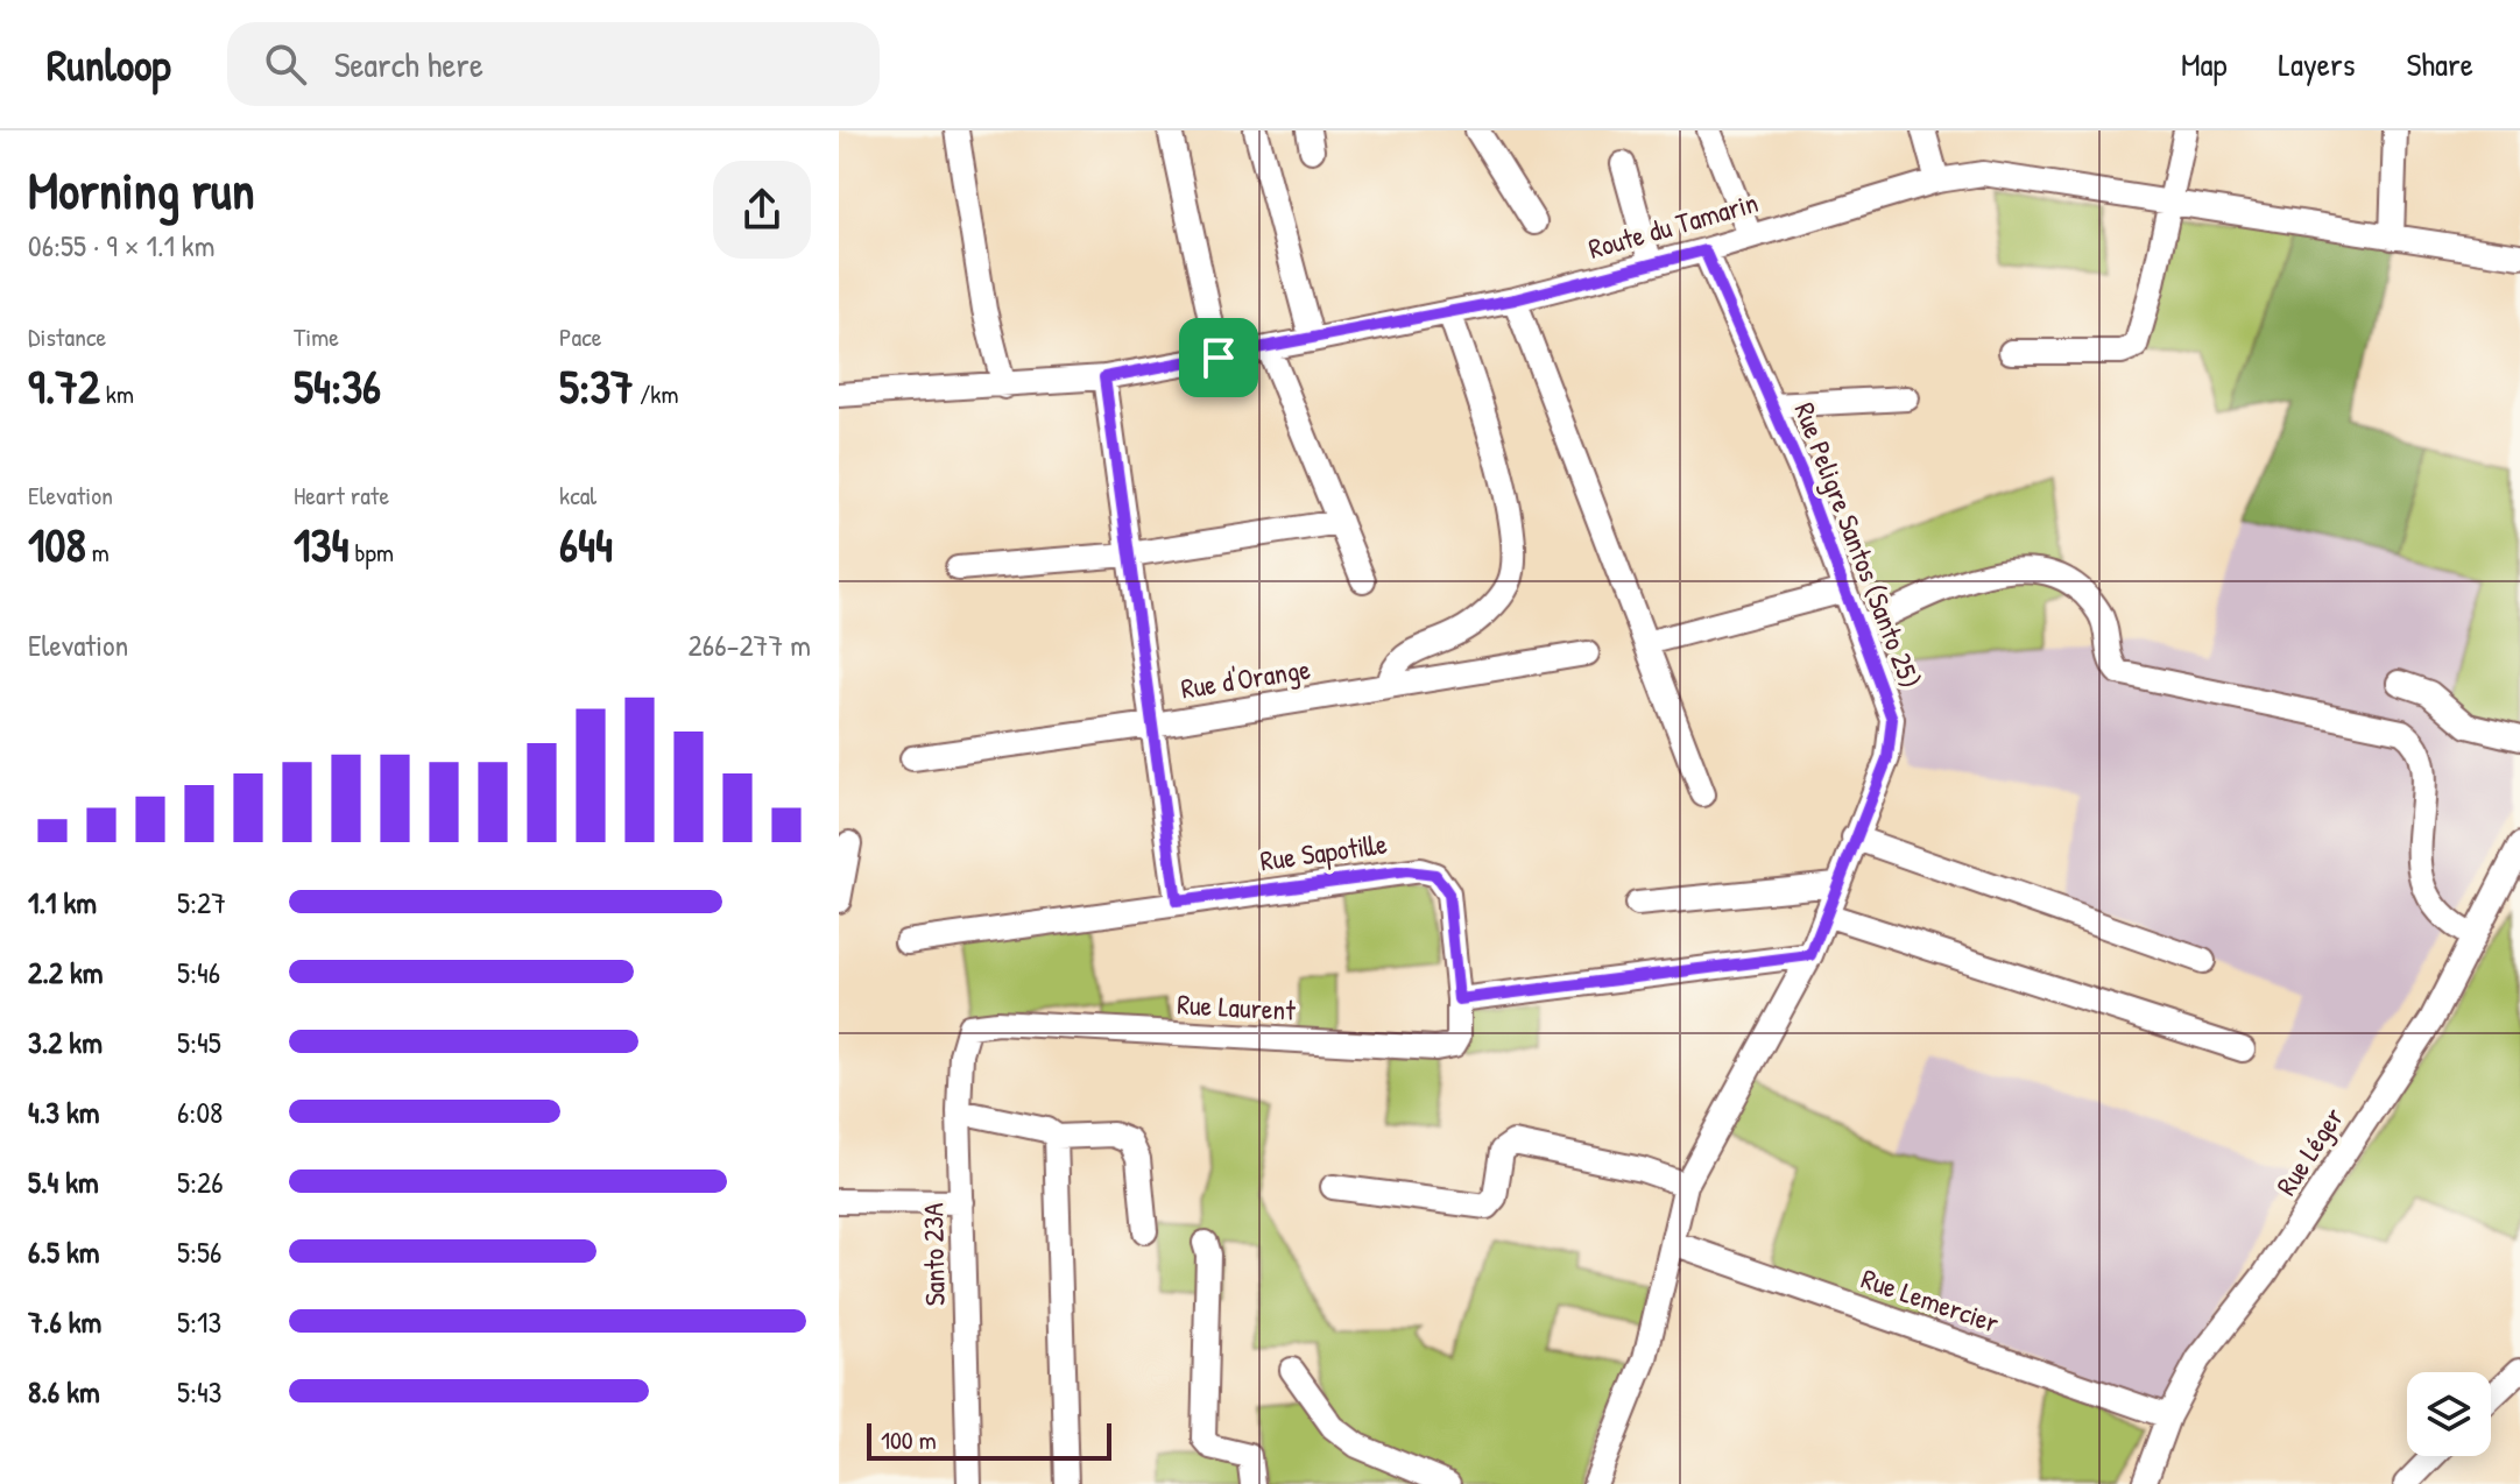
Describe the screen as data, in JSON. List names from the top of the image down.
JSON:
{
  "streets": {
    "street": [
      "Route du Tamarin",
      "Rue Peligre Santos (Santo 25)",
      "Rue d'Orange",
      "Rue Sapotille",
      "Rue Laurent",
      "Rue Léger",
      "Santo 23A",
      "Rue Lemercier"
    ]
  },
  "crossings": [
    ["Route du Tamarin", "Rue Peligre Santos (Santo 25)"],
    ["Rue Peligre Santos (Santo 25)", "Rue Lemercier"],
    ["Rue Sapotille", "Rue Laurent"],
    ["Rue Laurent", "Santo 23A"],
    ["Rue Léger", "Rue Lemercier"]
  ],
  "scale_bar": "100 m",
  "page": {
    "header": "Runloop",
    "search": "Search here",
    "nav": ["Map", "Layers", "Share"],
    "heading": ["Morning run", "06:55 · 9 × 1.1 km"],
    "stats": [
      ["Distance", "9.72 km"],
      ["Time", "54:36"],
      ["Pace", "5:37 /km"],
      ["Elevation", "108 m"],
      ["Heart rate", "134 bpm"],
      ["kcal", "644"]
    ],
    "chart": ["Elevation", "266–277 m"],
    "list": [
      {
        "name": "1.1 km",
        "note": "5:27"
      },
      {
        "name": "2.2 km",
        "note": "5:46"
      },
      {
        "name": "3.2 km",
        "note": "5:45"
      },
      {
        "name": "4.3 km",
        "note": "6:08"
      },
      {
        "name": "5.4 km",
        "note": "5:26"
      },
      {
        "name": "6.5 km",
        "note": "5:56"
      },
      {
        "name": "7.6 km",
        "note": "5:13"
      },
      {
        "name": "8.6 km",
        "note": "5:43"
      }
    ],
    "scale": "100 m"
  }
}
